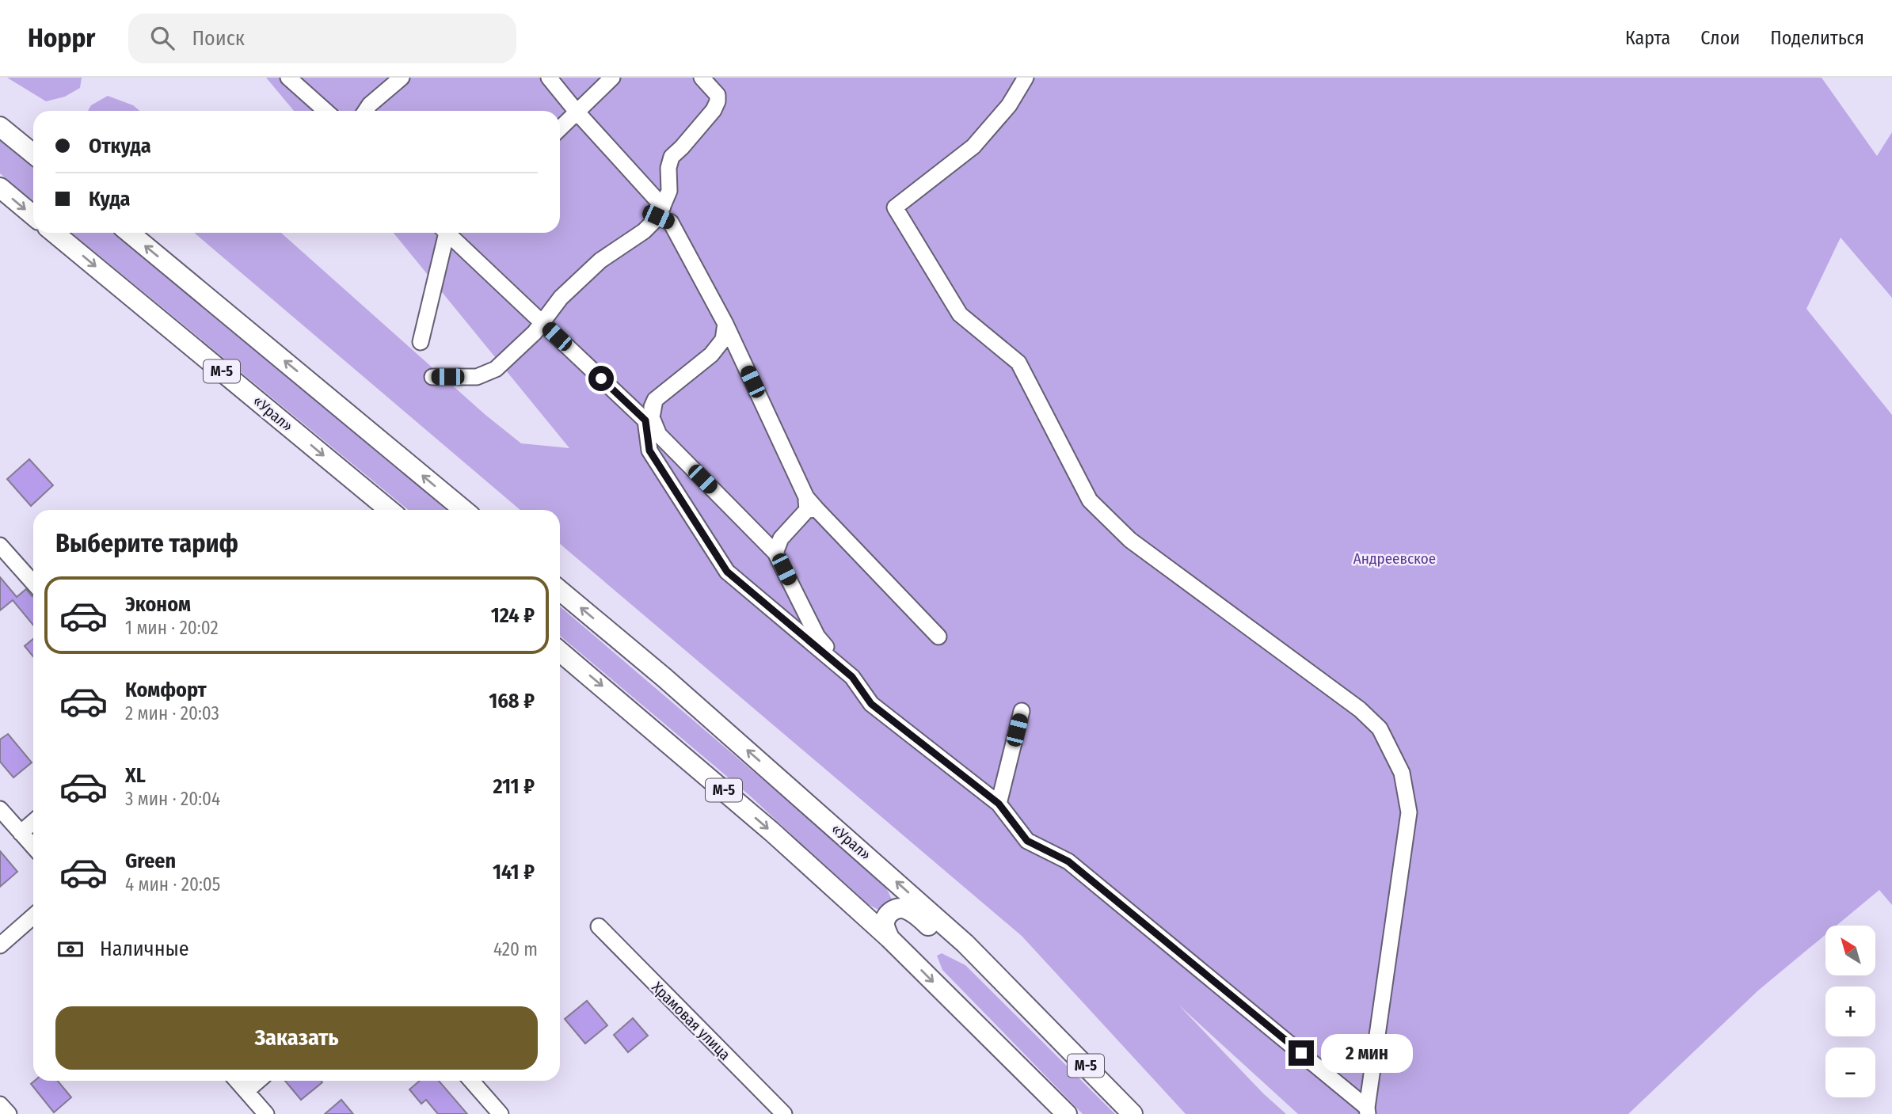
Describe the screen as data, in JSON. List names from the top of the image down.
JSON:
{
  "streets": {
    "main road": ["М-5", "«Урал»"],
    "street": ["Храмовая улица"]
  },
  "parks": ["Андреевское"],
  "north": "top left",
  "page": {
    "header": "Hoppr",
    "search": "Поиск",
    "nav": ["Карта", "Слои", "Поделиться"],
    "banner": ["Откуда", "Куда"],
    "heading": "Выберите тариф",
    "list": [
      {
        "name": "Эконом",
        "note": "1 мин · 20:02",
        "value": "124 ₽"
      },
      {
        "name": "Комфорт",
        "note": "2 мин · 20:03",
        "value": "168 ₽"
      },
      {
        "name": "XL",
        "note": "3 мин · 20:04",
        "value": "211 ₽"
      },
      {
        "name": "Green",
        "note": "4 мин · 20:05",
        "value": "141 ₽"
      }
    ],
    "pay": ["Наличные", "420 m"],
    "map_buttons": ["+", "−"],
    "buttons": "Заказать",
    "bubble": "2 мин"
  }
}
